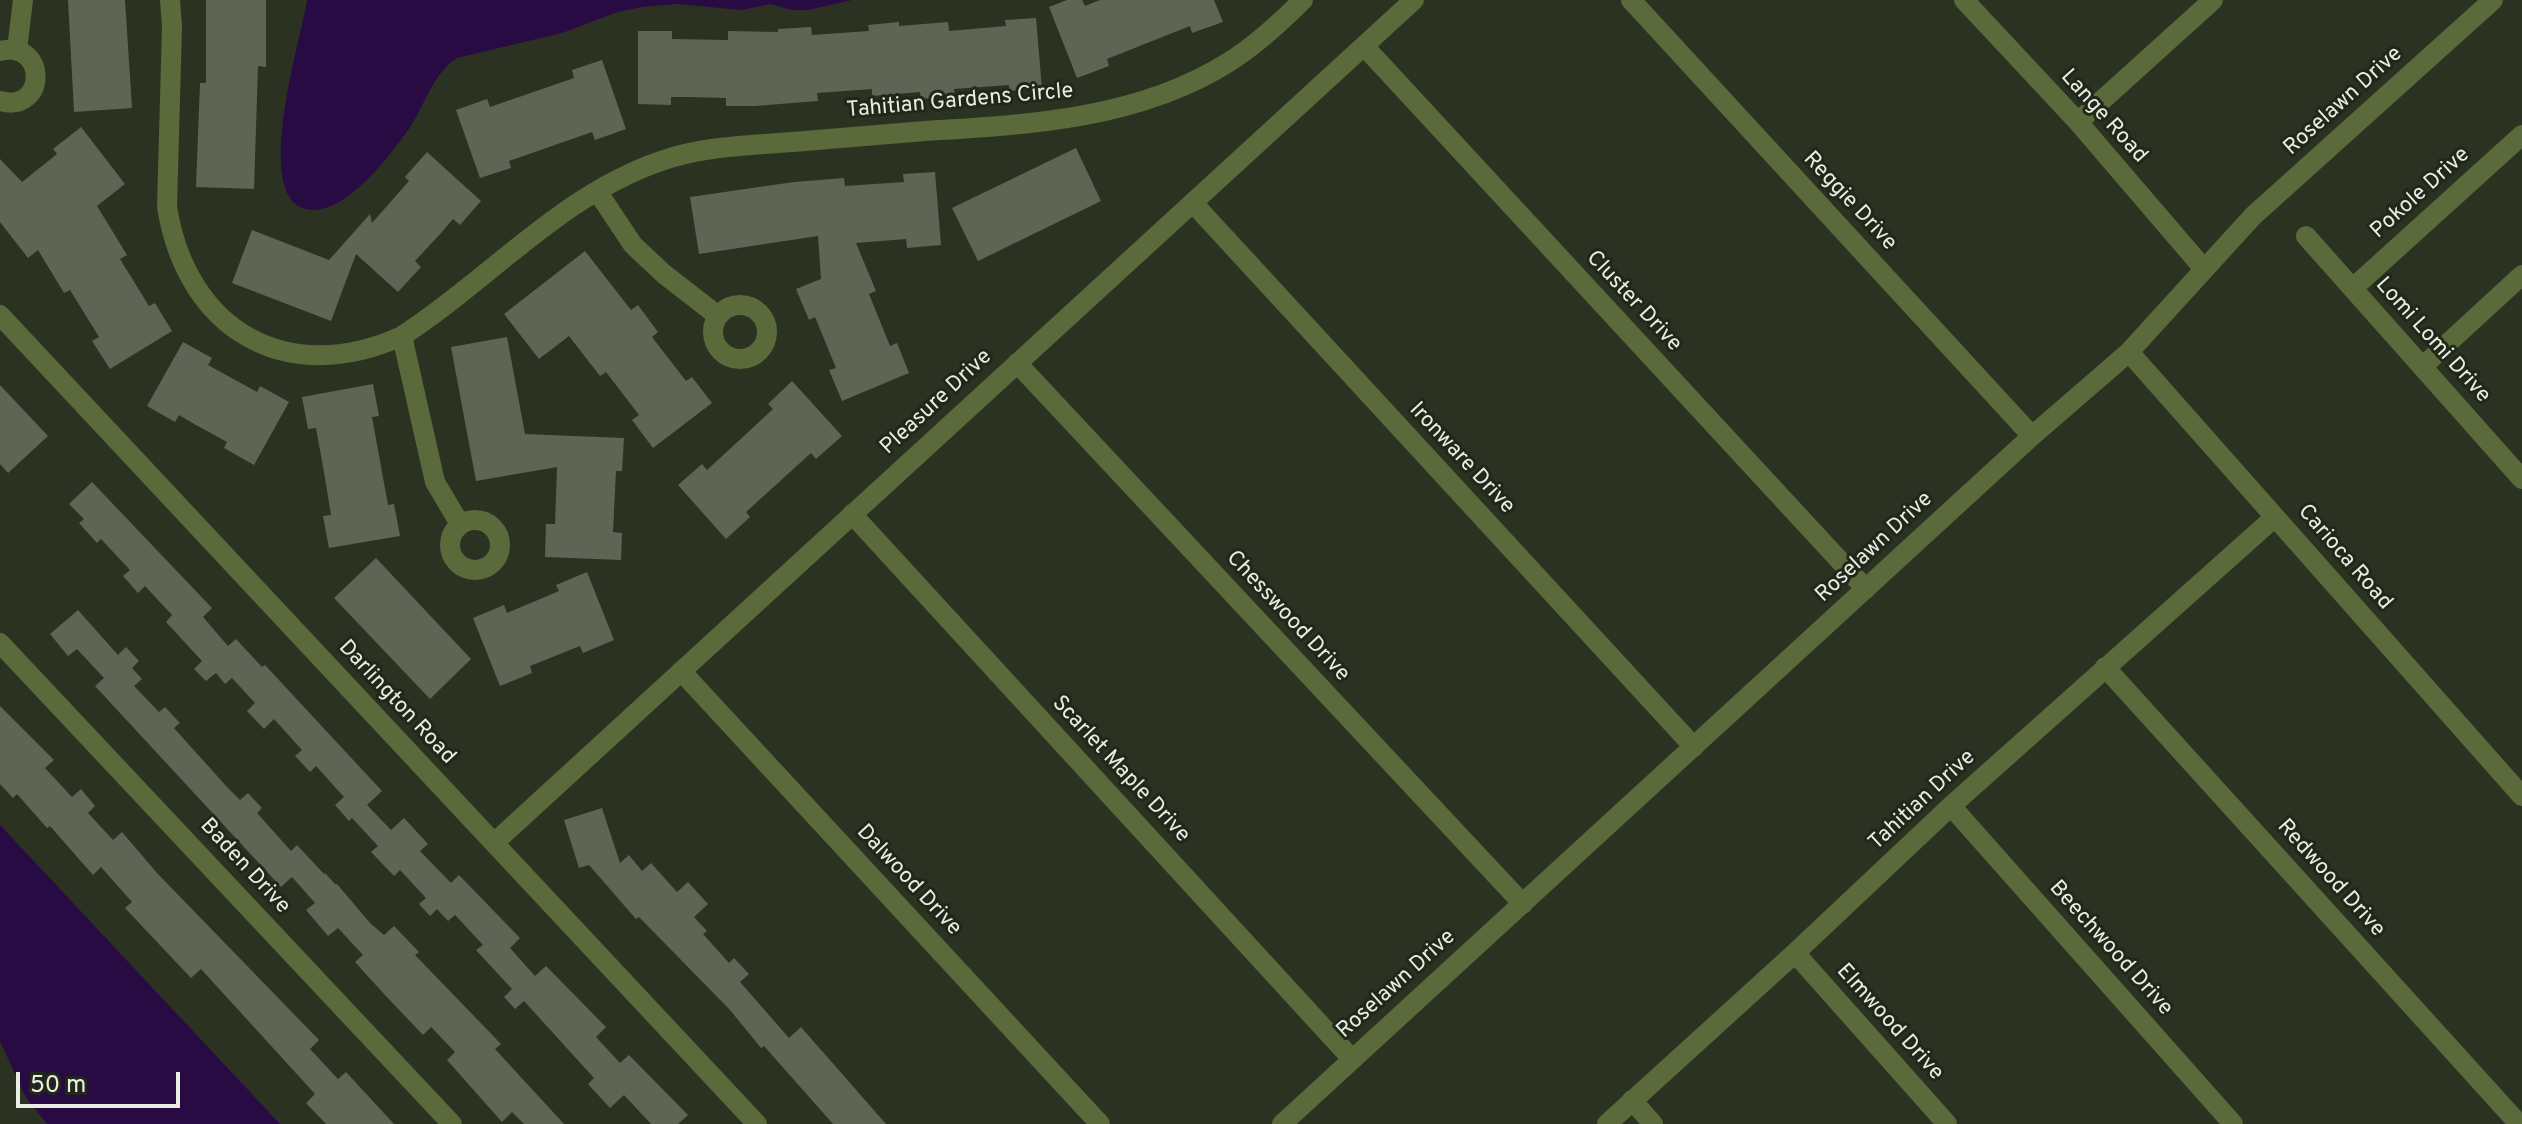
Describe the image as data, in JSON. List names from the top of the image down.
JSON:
{
  "streets": {
    "street": [
      "Tahitian Gardens Circle",
      "Roselawn Drive",
      "Lange Road",
      "Pokole Drive",
      "Reggie Drive",
      "Cluster Drive",
      "Lomi Lomi Drive",
      "Pleasure Drive",
      "Ironware Drive",
      "Carioca Road",
      "Chesswood Drive",
      "Darlington Road",
      "Scarlet Maple Drive",
      "Tahitian Drive",
      "Baden Drive",
      "Redwood Drive",
      "Dalwood Drive",
      "Beechwood Drive",
      "Elmwood Drive"
    ]
  },
  "crossings": [
    ["Roselawn Drive", "Lange Road"],
    ["Roselawn Drive", "Reggie Drive"],
    ["Roselawn Drive", "Cluster Drive"],
    ["Roselawn Drive", "Ironware Drive"],
    ["Roselawn Drive", "Carioca Road"],
    ["Roselawn Drive", "Chesswood Drive"],
    ["Roselawn Drive", "Scarlet Maple Drive"],
    ["Pokole Drive", "Lomi Lomi Drive"],
    ["Cluster Drive", "Pleasure Drive"],
    ["Pleasure Drive", "Ironware Drive"],
    ["Pleasure Drive", "Chesswood Drive"],
    ["Pleasure Drive", "Darlington Road"],
    ["Pleasure Drive", "Scarlet Maple Drive"],
    ["Pleasure Drive", "Dalwood Drive"],
    ["Carioca Road", "Tahitian Drive"],
    ["Tahitian Drive", "Redwood Drive"],
    ["Tahitian Drive", "Beechwood Drive"],
    ["Tahitian Drive", "Elmwood Drive"]
  ],
  "scale_bar": "50 m"
}
